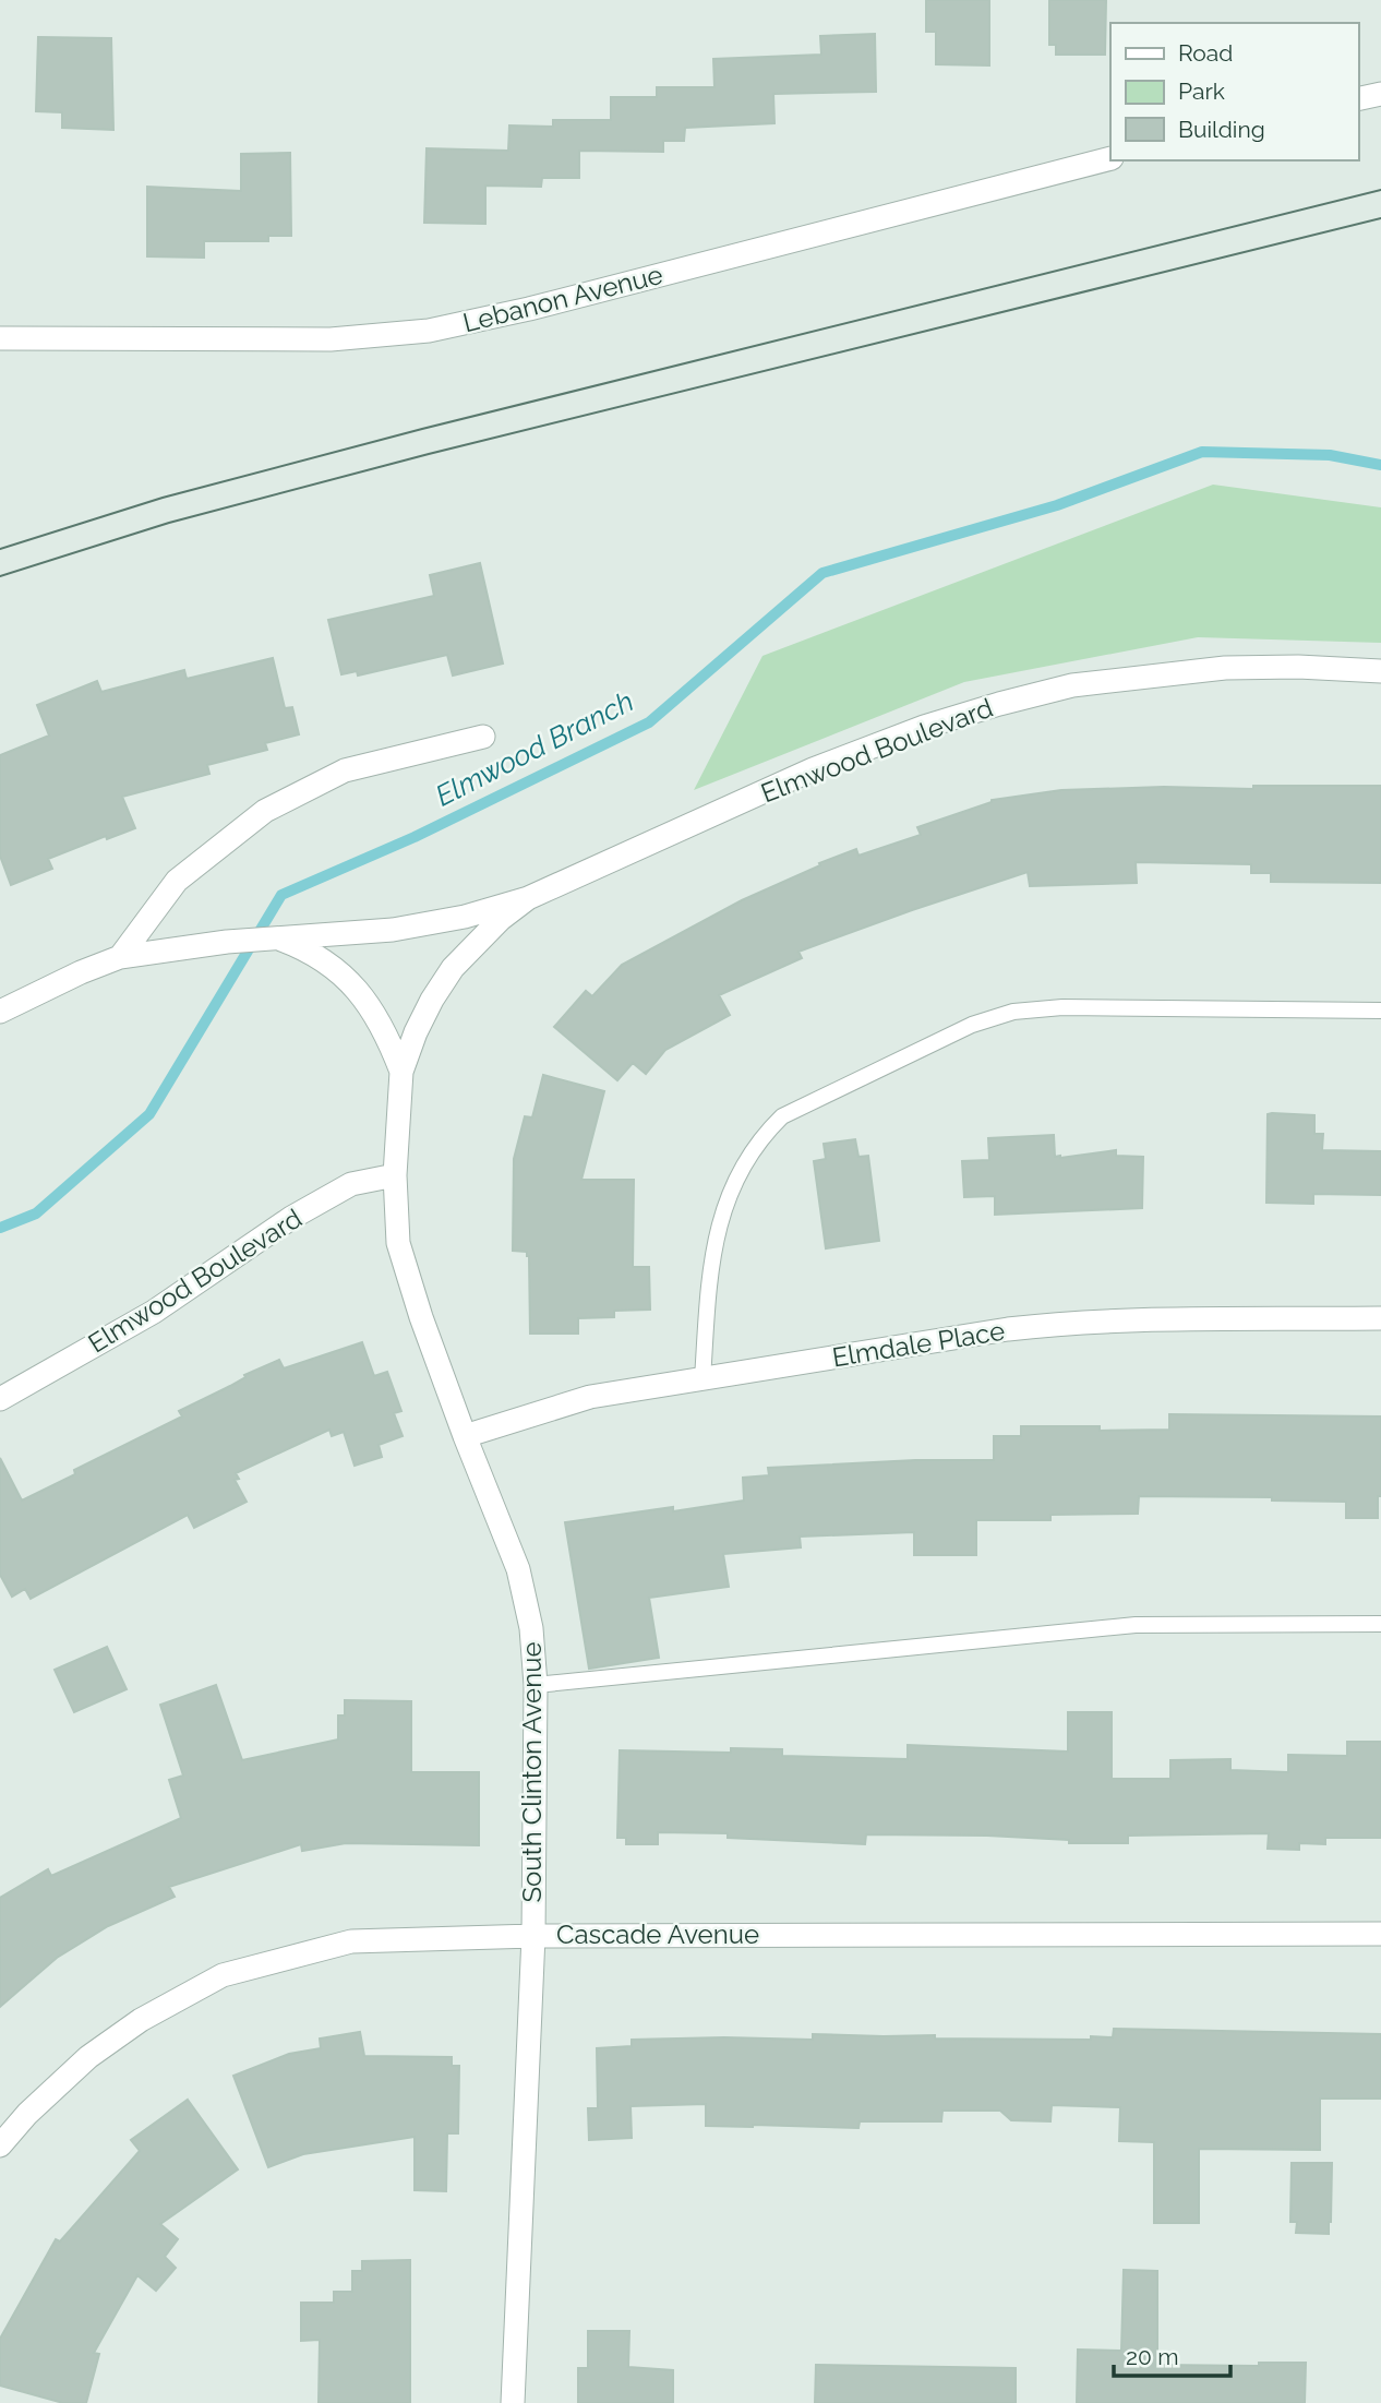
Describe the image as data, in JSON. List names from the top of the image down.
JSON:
{
  "streets": {
    "street": [
      "Lebanon Avenue",
      "Elmwood Boulevard",
      "Elmdale Place",
      "South Clinton Avenue",
      "Cascade Avenue"
    ]
  },
  "crossings": [
    ["Elmwood Boulevard", "South Clinton Avenue"],
    ["Elmdale Place", "South Clinton Avenue"],
    ["South Clinton Avenue", "Cascade Avenue"]
  ],
  "water": ["Elmwood Branch"],
  "legend": ["Road", "Park", "Building"],
  "scale_bar": "20 m"
}
